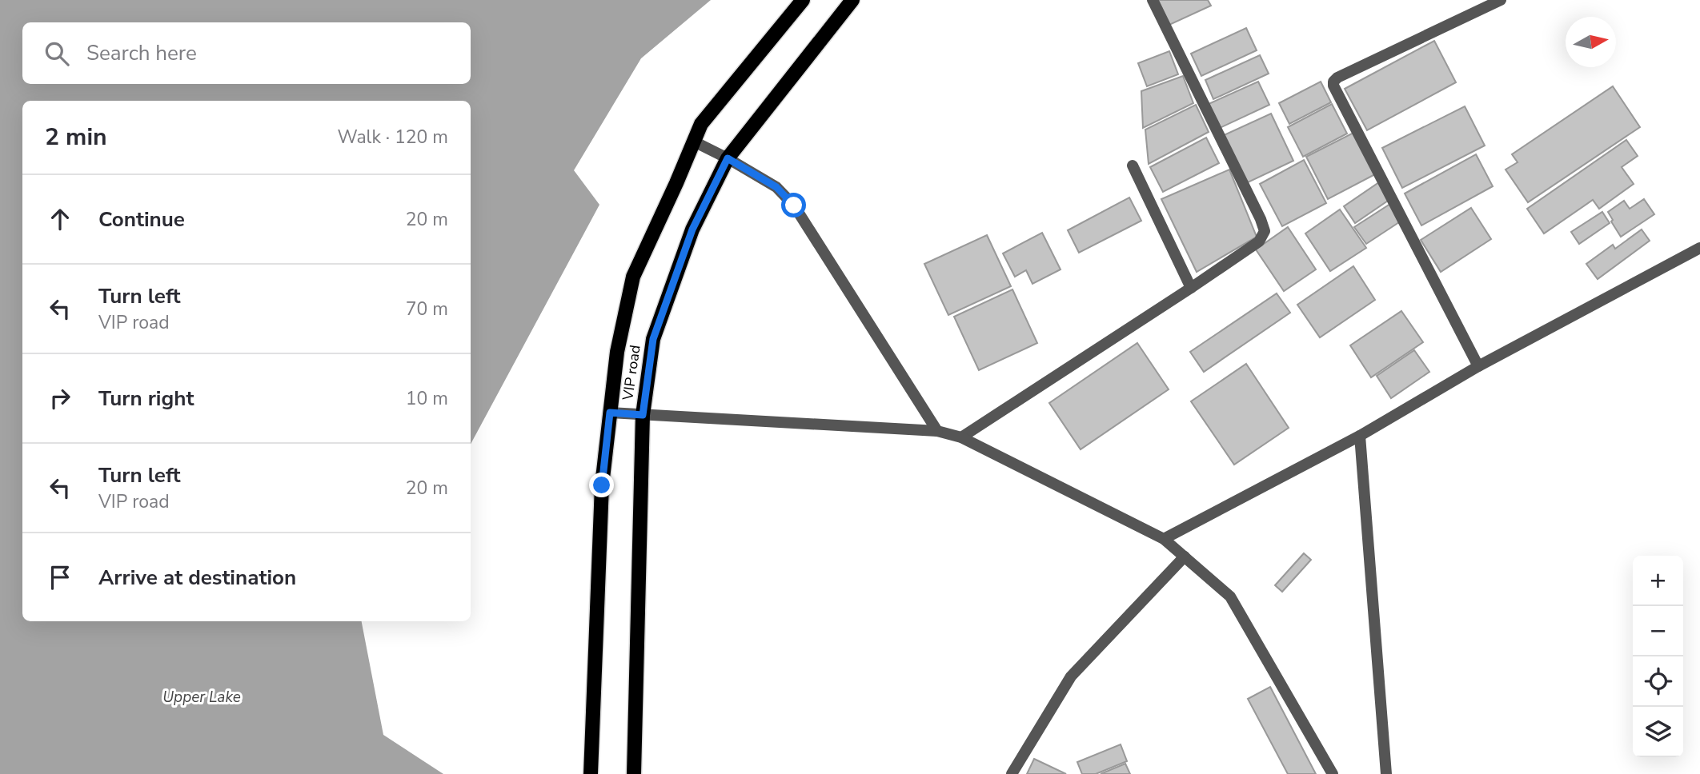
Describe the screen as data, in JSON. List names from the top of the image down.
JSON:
{
  "streets": {
    "main road": ["VIP road"]
  },
  "water": ["Upper Lake"],
  "north": "right",
  "page": {
    "search": "Search here",
    "heading": ["2 min", "Walk · 120 m"],
    "list": [
      ["Continue", "20 m"],
      ["Turn left", "VIP road", "70 m"],
      ["Turn right", "10 m"],
      ["Turn left", "VIP road", "20 m"],
      "Arrive at destination"
    ],
    "map_buttons": ["+", "−"]
  }
}
